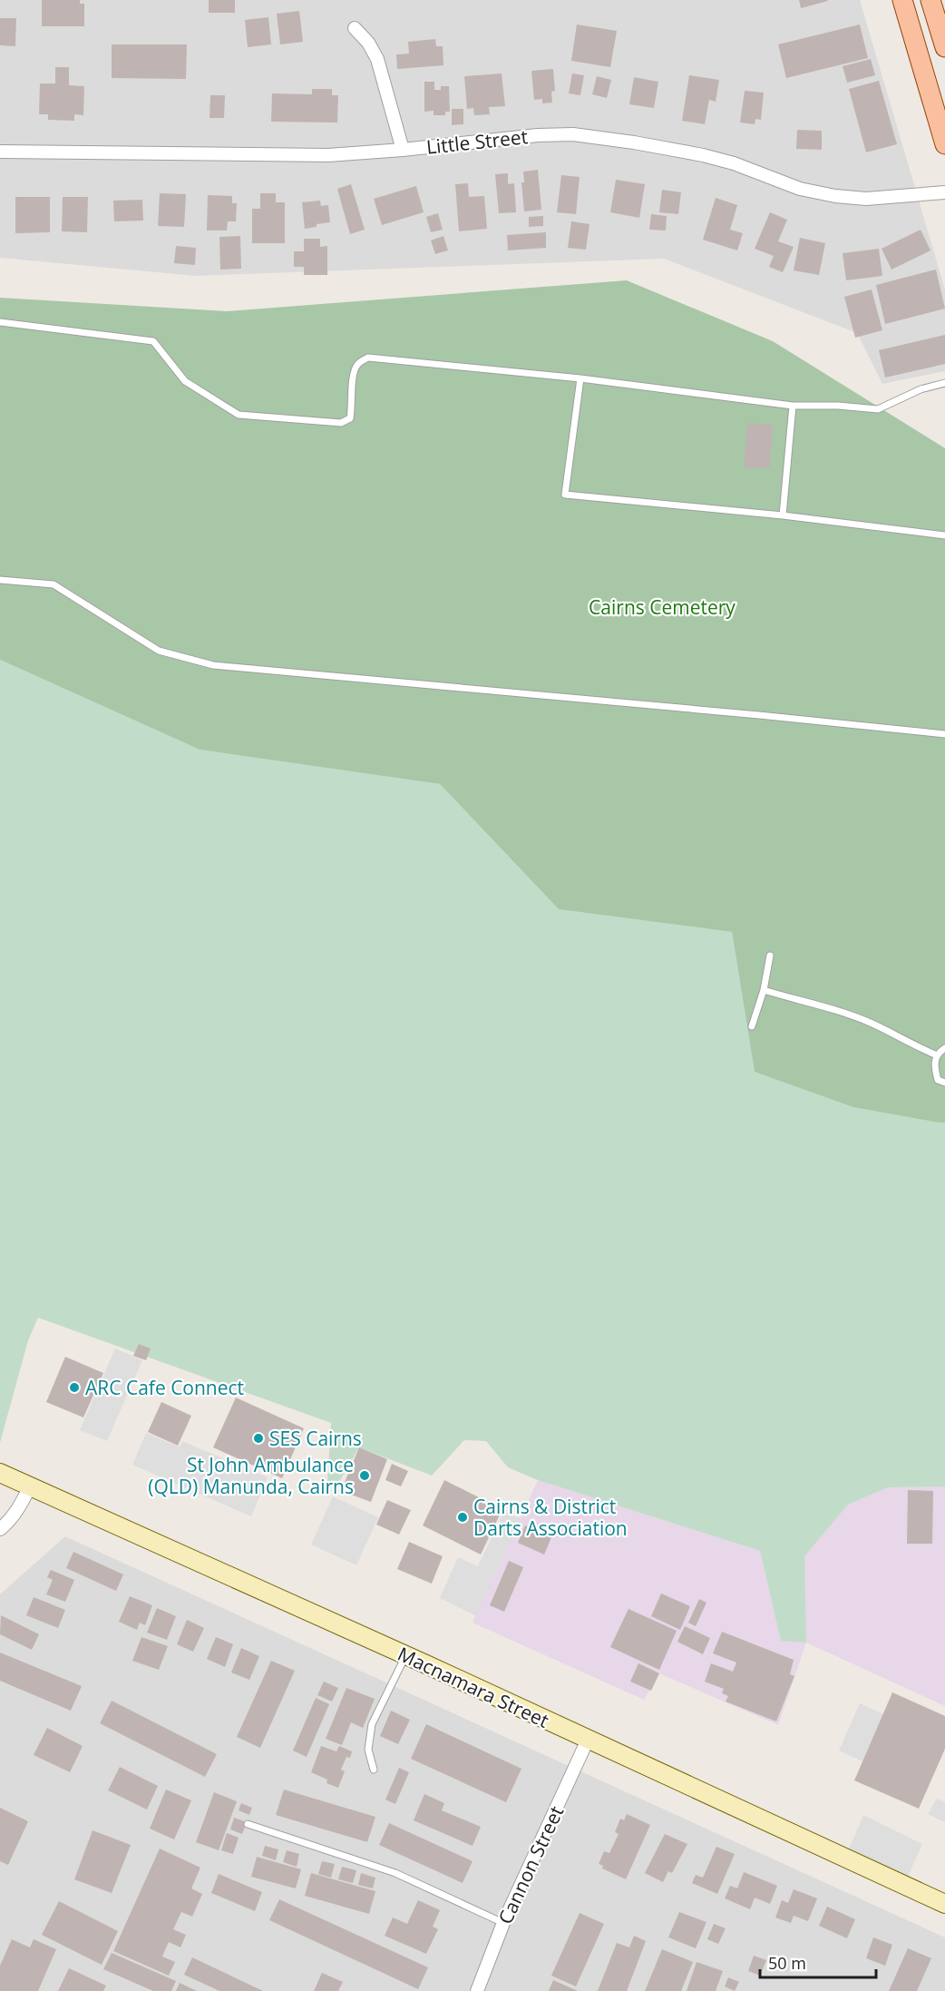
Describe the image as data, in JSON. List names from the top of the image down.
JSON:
{
  "streets": {
    "street": ["Little Street", "Macnamara Street", "Cannon Street"]
  },
  "crossings": [
    ["Macnamara Street", "Cannon Street"]
  ],
  "parks": ["Cairns Cemetery"],
  "places": [
    "ARC Cafe Connect",
    "SES Cairns",
    "St John Ambulance (QLD) Manunda, Cairns",
    "Cairns & District Darts Association"
  ],
  "scale_bar": "50 m"
}
